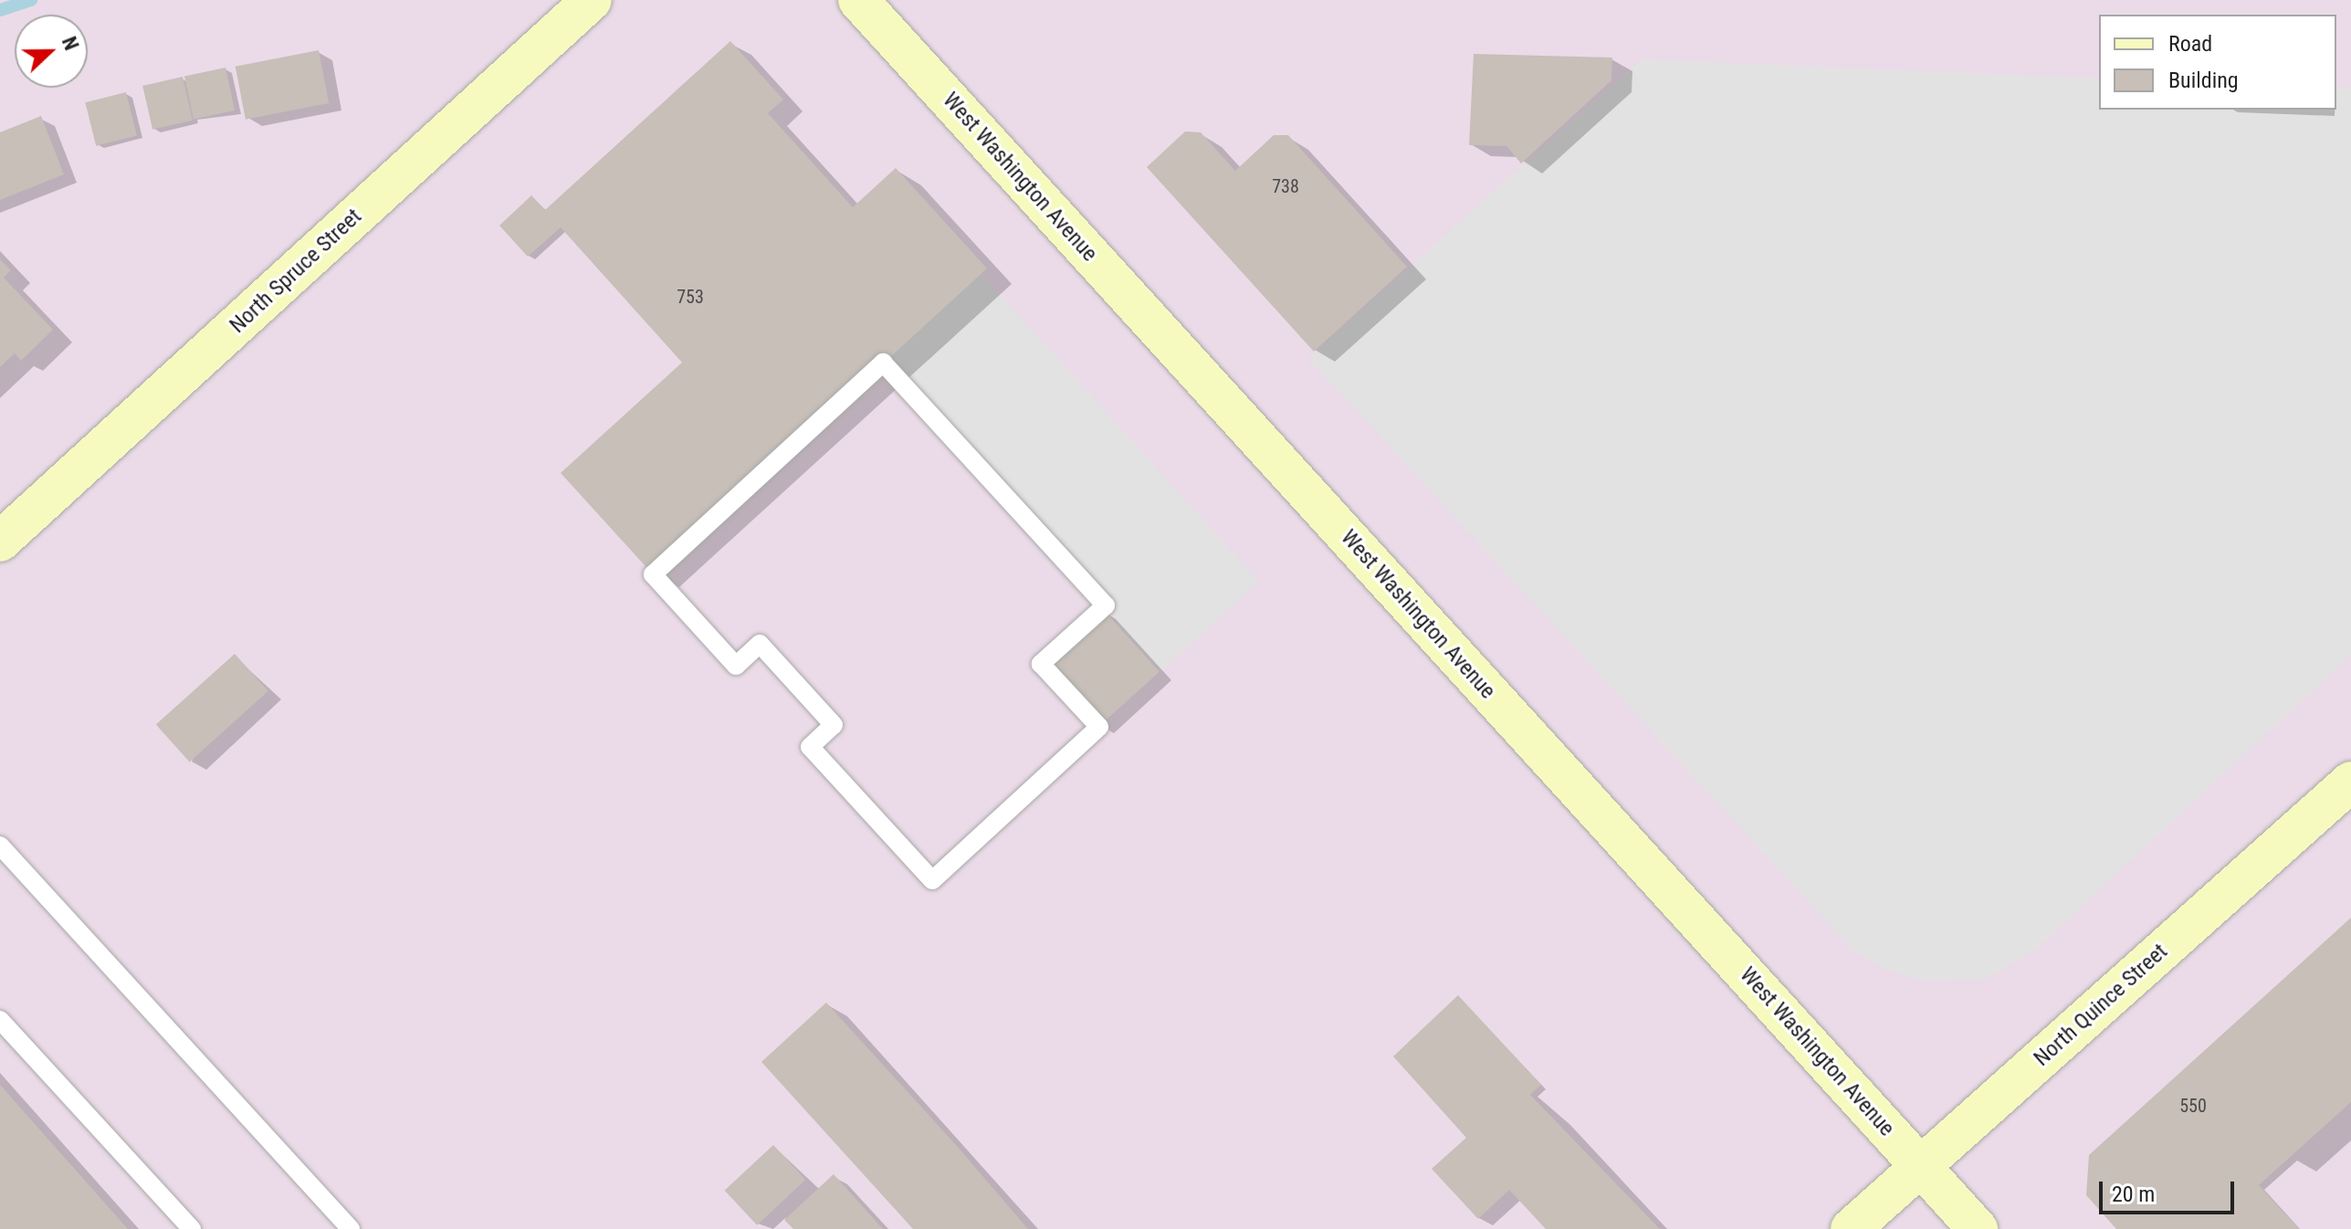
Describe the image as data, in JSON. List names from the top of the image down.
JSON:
{
  "streets": {
    "main road": ["West Washington Avenue", "North Spruce Street", "North Quince Street"]
  },
  "crossings": [
    ["West Washington Avenue", "North Quince Street"]
  ],
  "house_numbers": ["738", "753", "550"],
  "legend": ["Road", "Building"],
  "scale_bar": "20 m",
  "north": "right"
}
